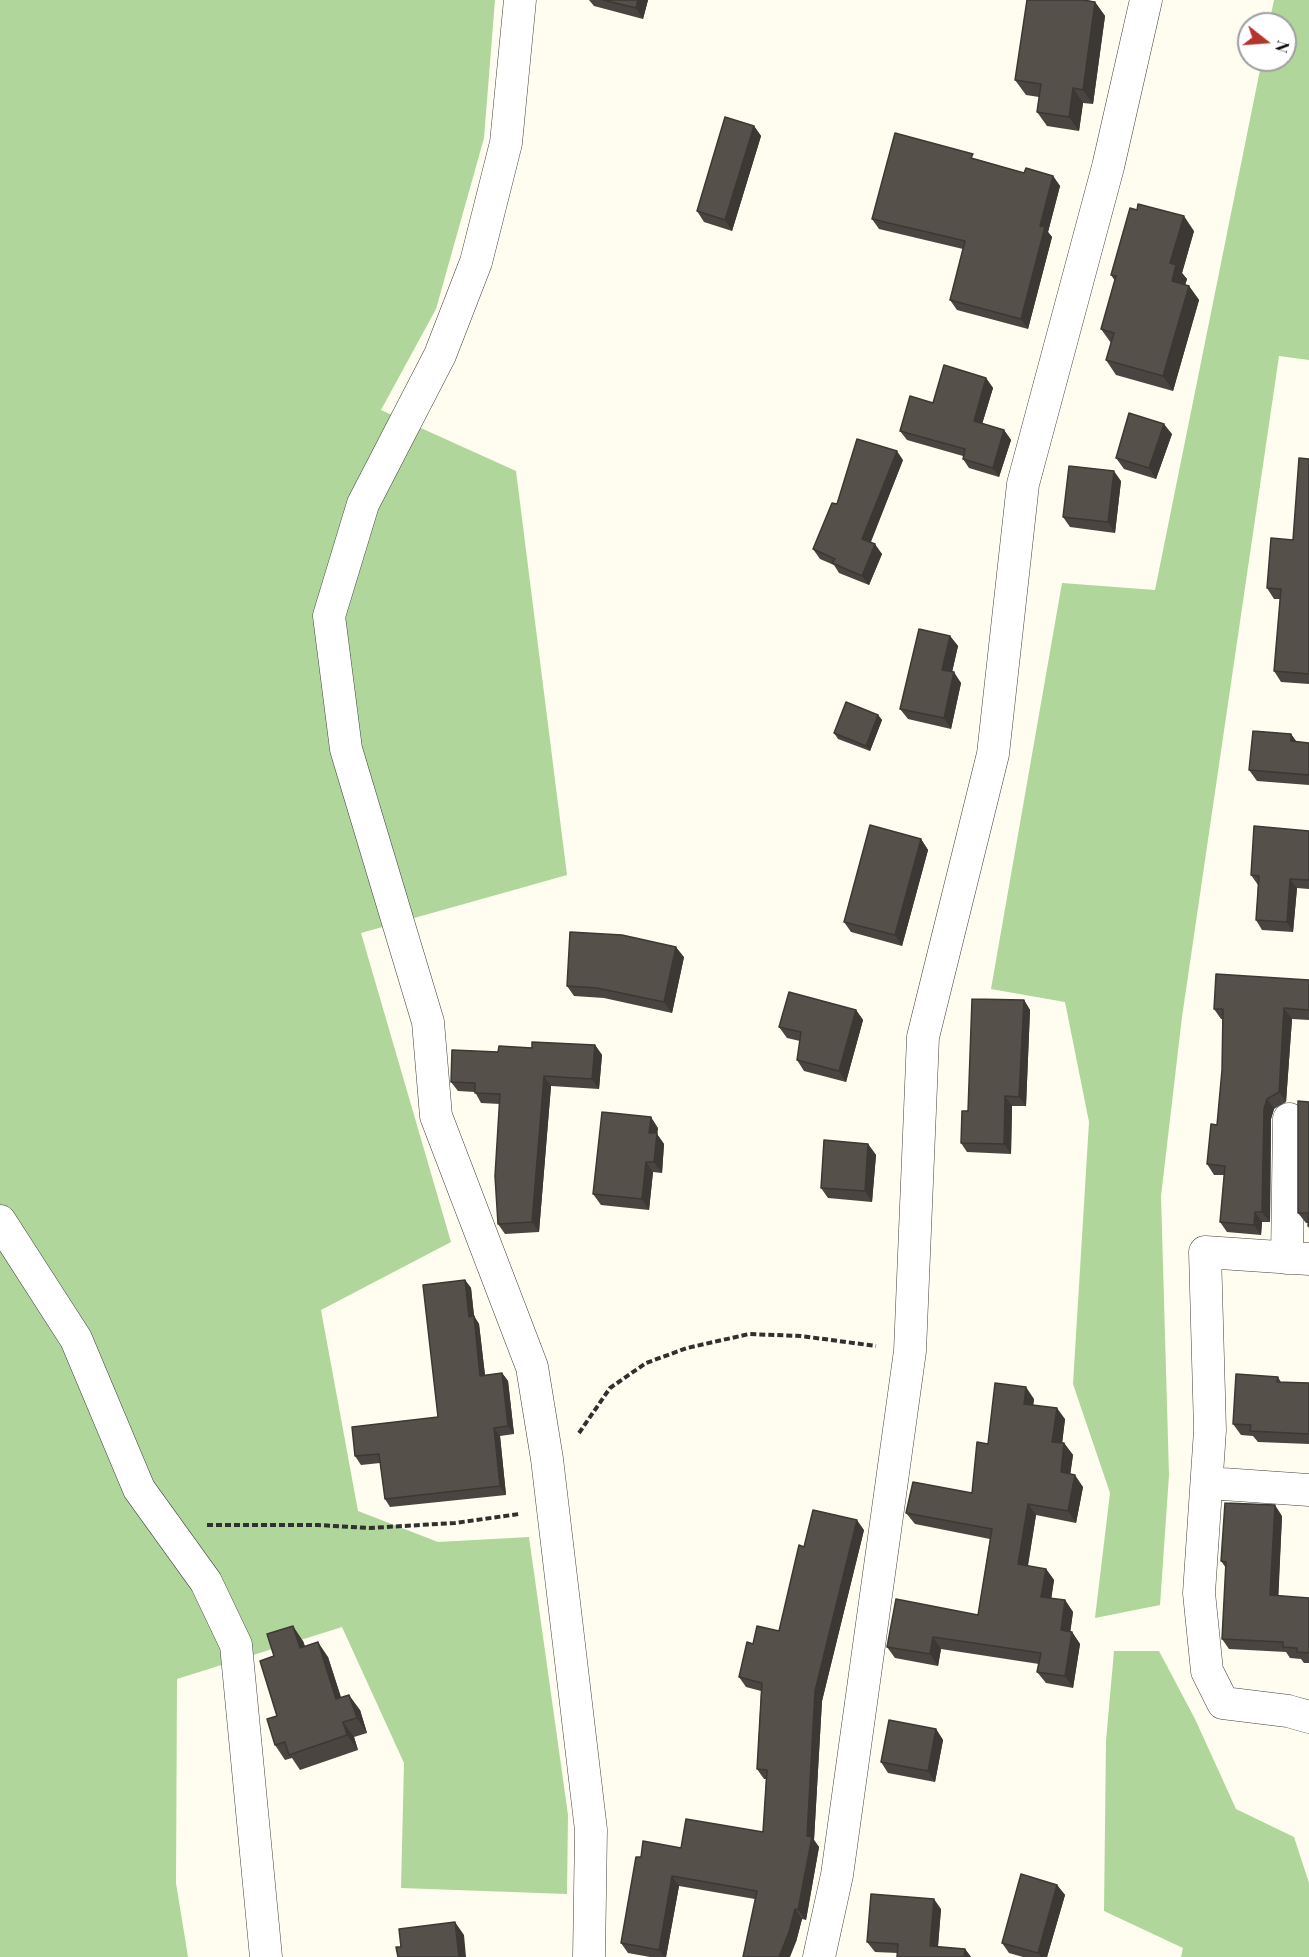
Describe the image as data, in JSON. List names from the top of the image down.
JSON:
{
  "north": "right"
}
